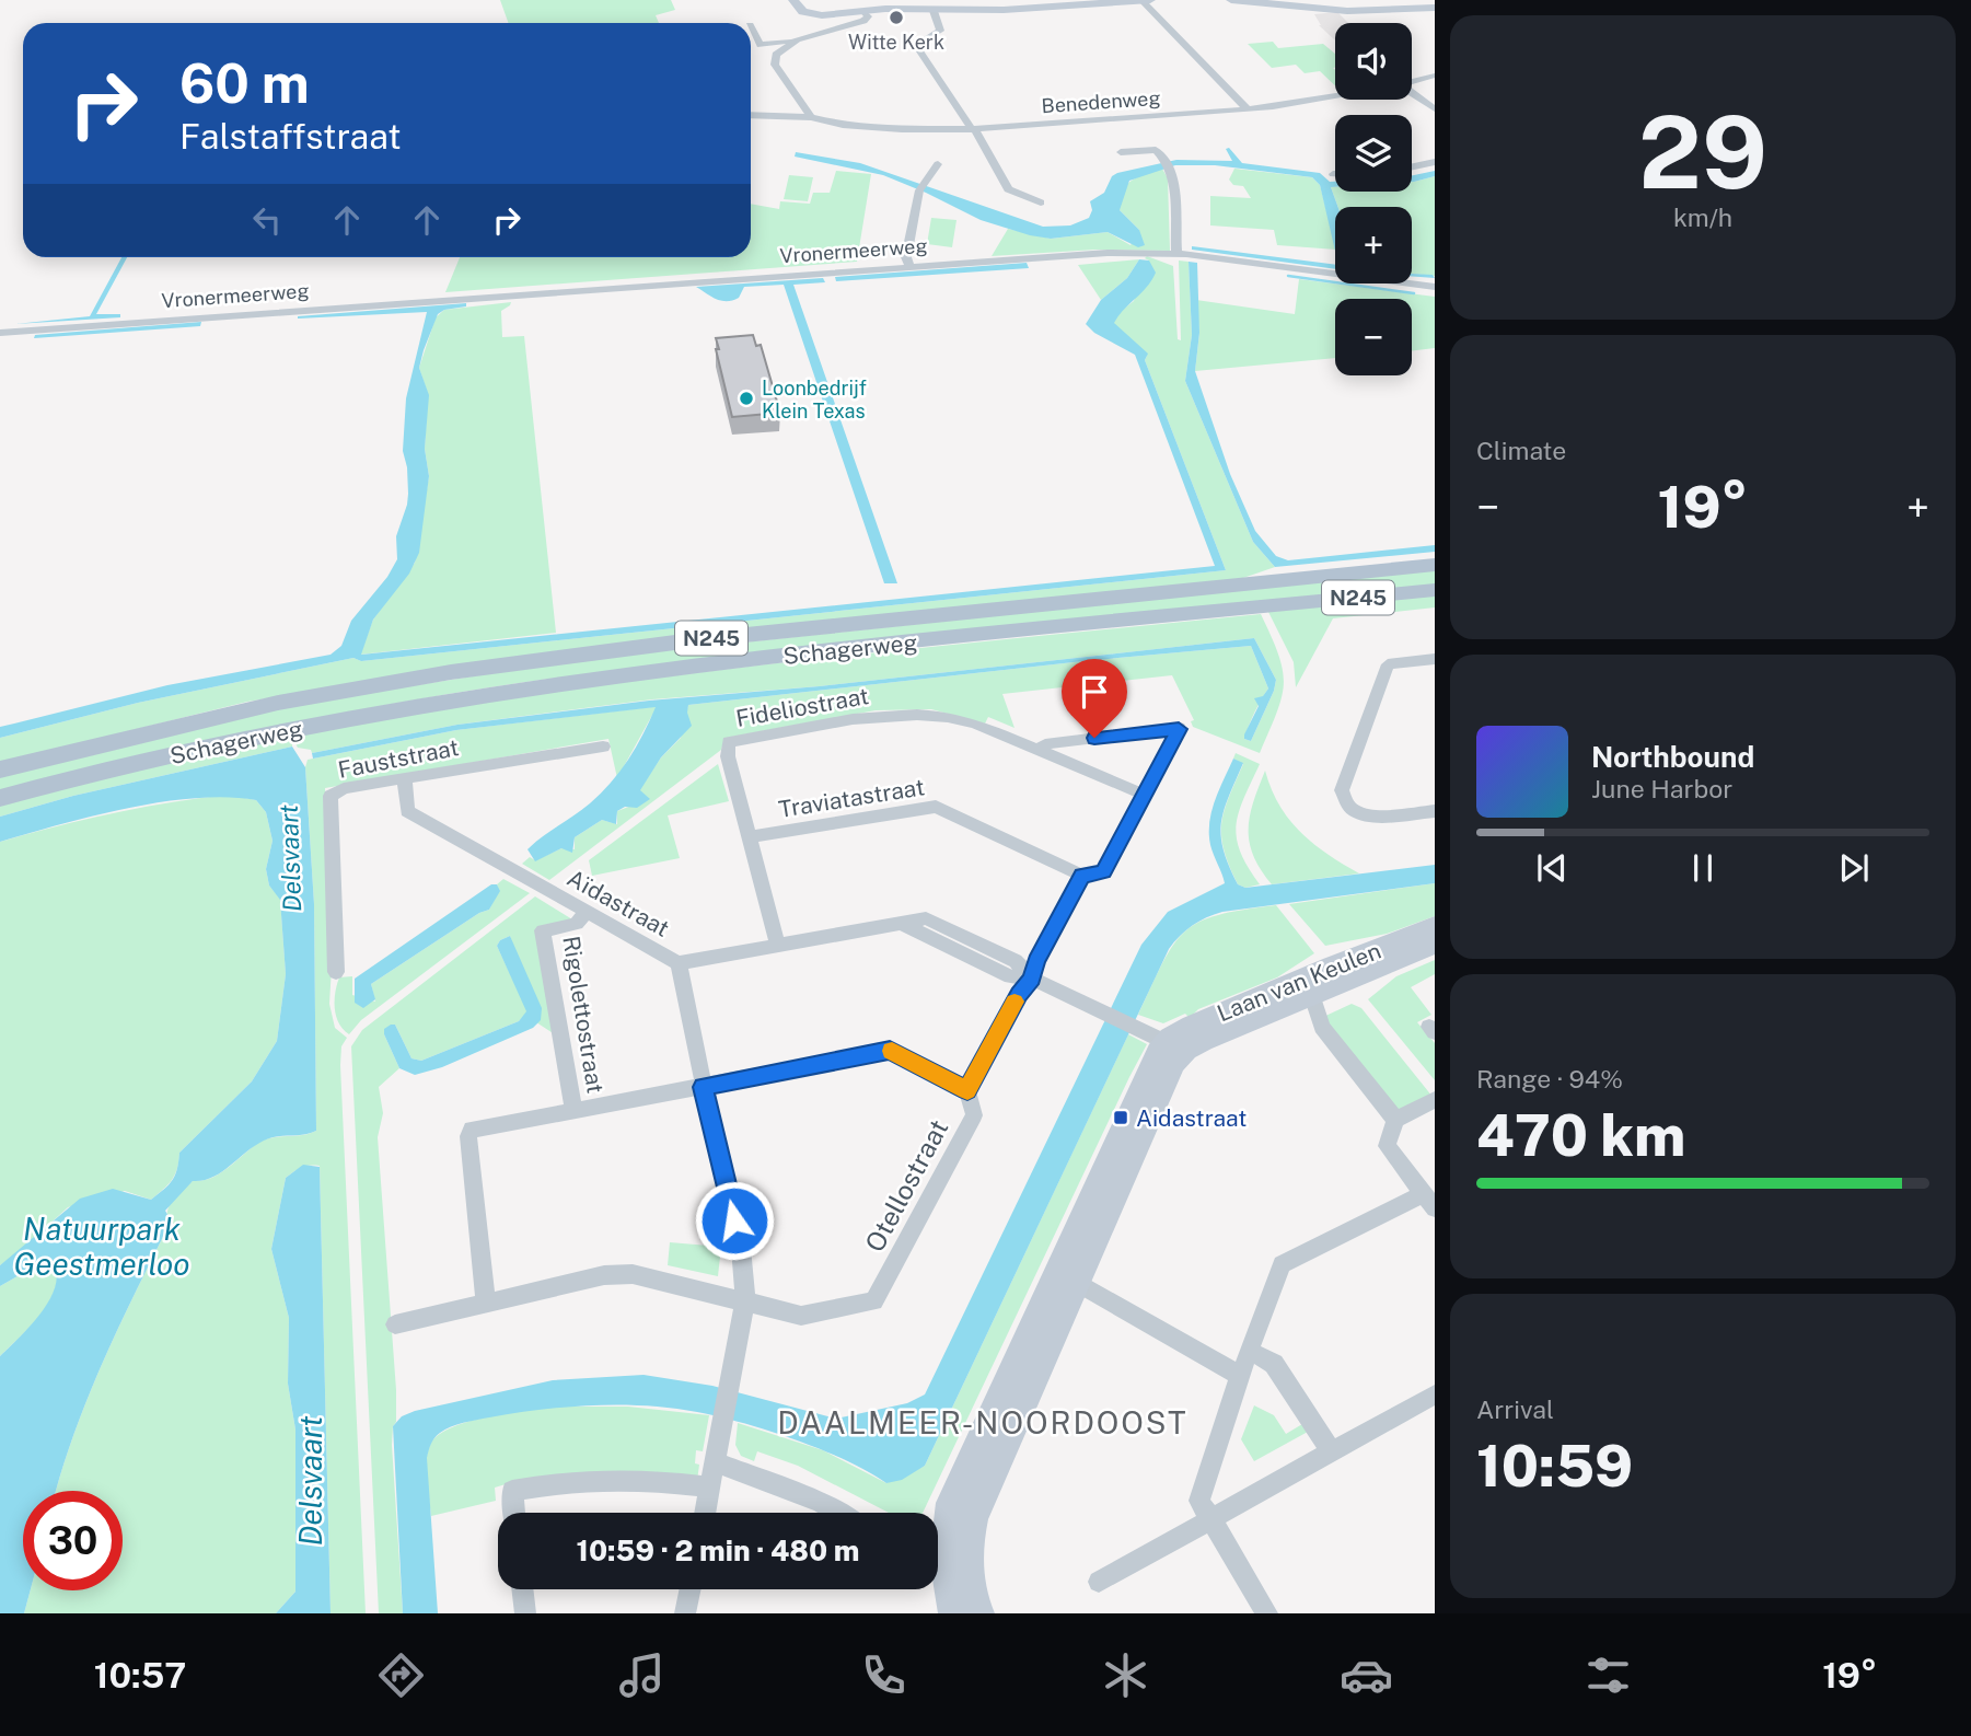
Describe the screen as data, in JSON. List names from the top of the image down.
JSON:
{
  "streets": {
    "main road": ["N245", "Schagerweg"],
    "street": [
      "Benedenweg",
      "Vronermeerweg",
      "Fideliostraat",
      "Fauststraat",
      "Traviatastraat",
      "Aïdastraat",
      "Laan van Keulen",
      "Rigolettostraat",
      "Otellostraat"
    ]
  },
  "crossings": [
    ["Fideliostraat", "Traviatastraat"],
    ["Fideliostraat", "Aïdastraat"],
    ["Fauststraat", "Aïdastraat"],
    ["Aïdastraat", "Laan van Keulen"],
    ["Aïdastraat", "Rigolettostraat"],
    ["Aïdastraat", "Otellostraat"],
    ["Rigolettostraat", "Otellostraat"]
  ],
  "districts": ["DAALMEER-NOORDOOST"],
  "water": ["Delsvaart", "Natuurpark Geestmerloo"],
  "places": {
    "other": ["Witte Kerk", "Loonbedrijf Klein Texas"],
    "transit": ["Aidastraat"]
  },
  "page": {
    "tile": [
      ["29", "km/h"],
      "Climate",
      ["Range · 94%", "470 km"],
      ["Arrival", "10:59"]
    ],
    "map_buttons": ["+", "−"],
    "turn": ["60 m", "Falstaffstraat"],
    "heat": ["−", "19°", "+"],
    "song": ["Northbound", "June Harbor"],
    "limit": "30",
    "trip": "10:59 · 2 min · 480 m",
    "tabs": ["10:57", "19°"]
  }
}
